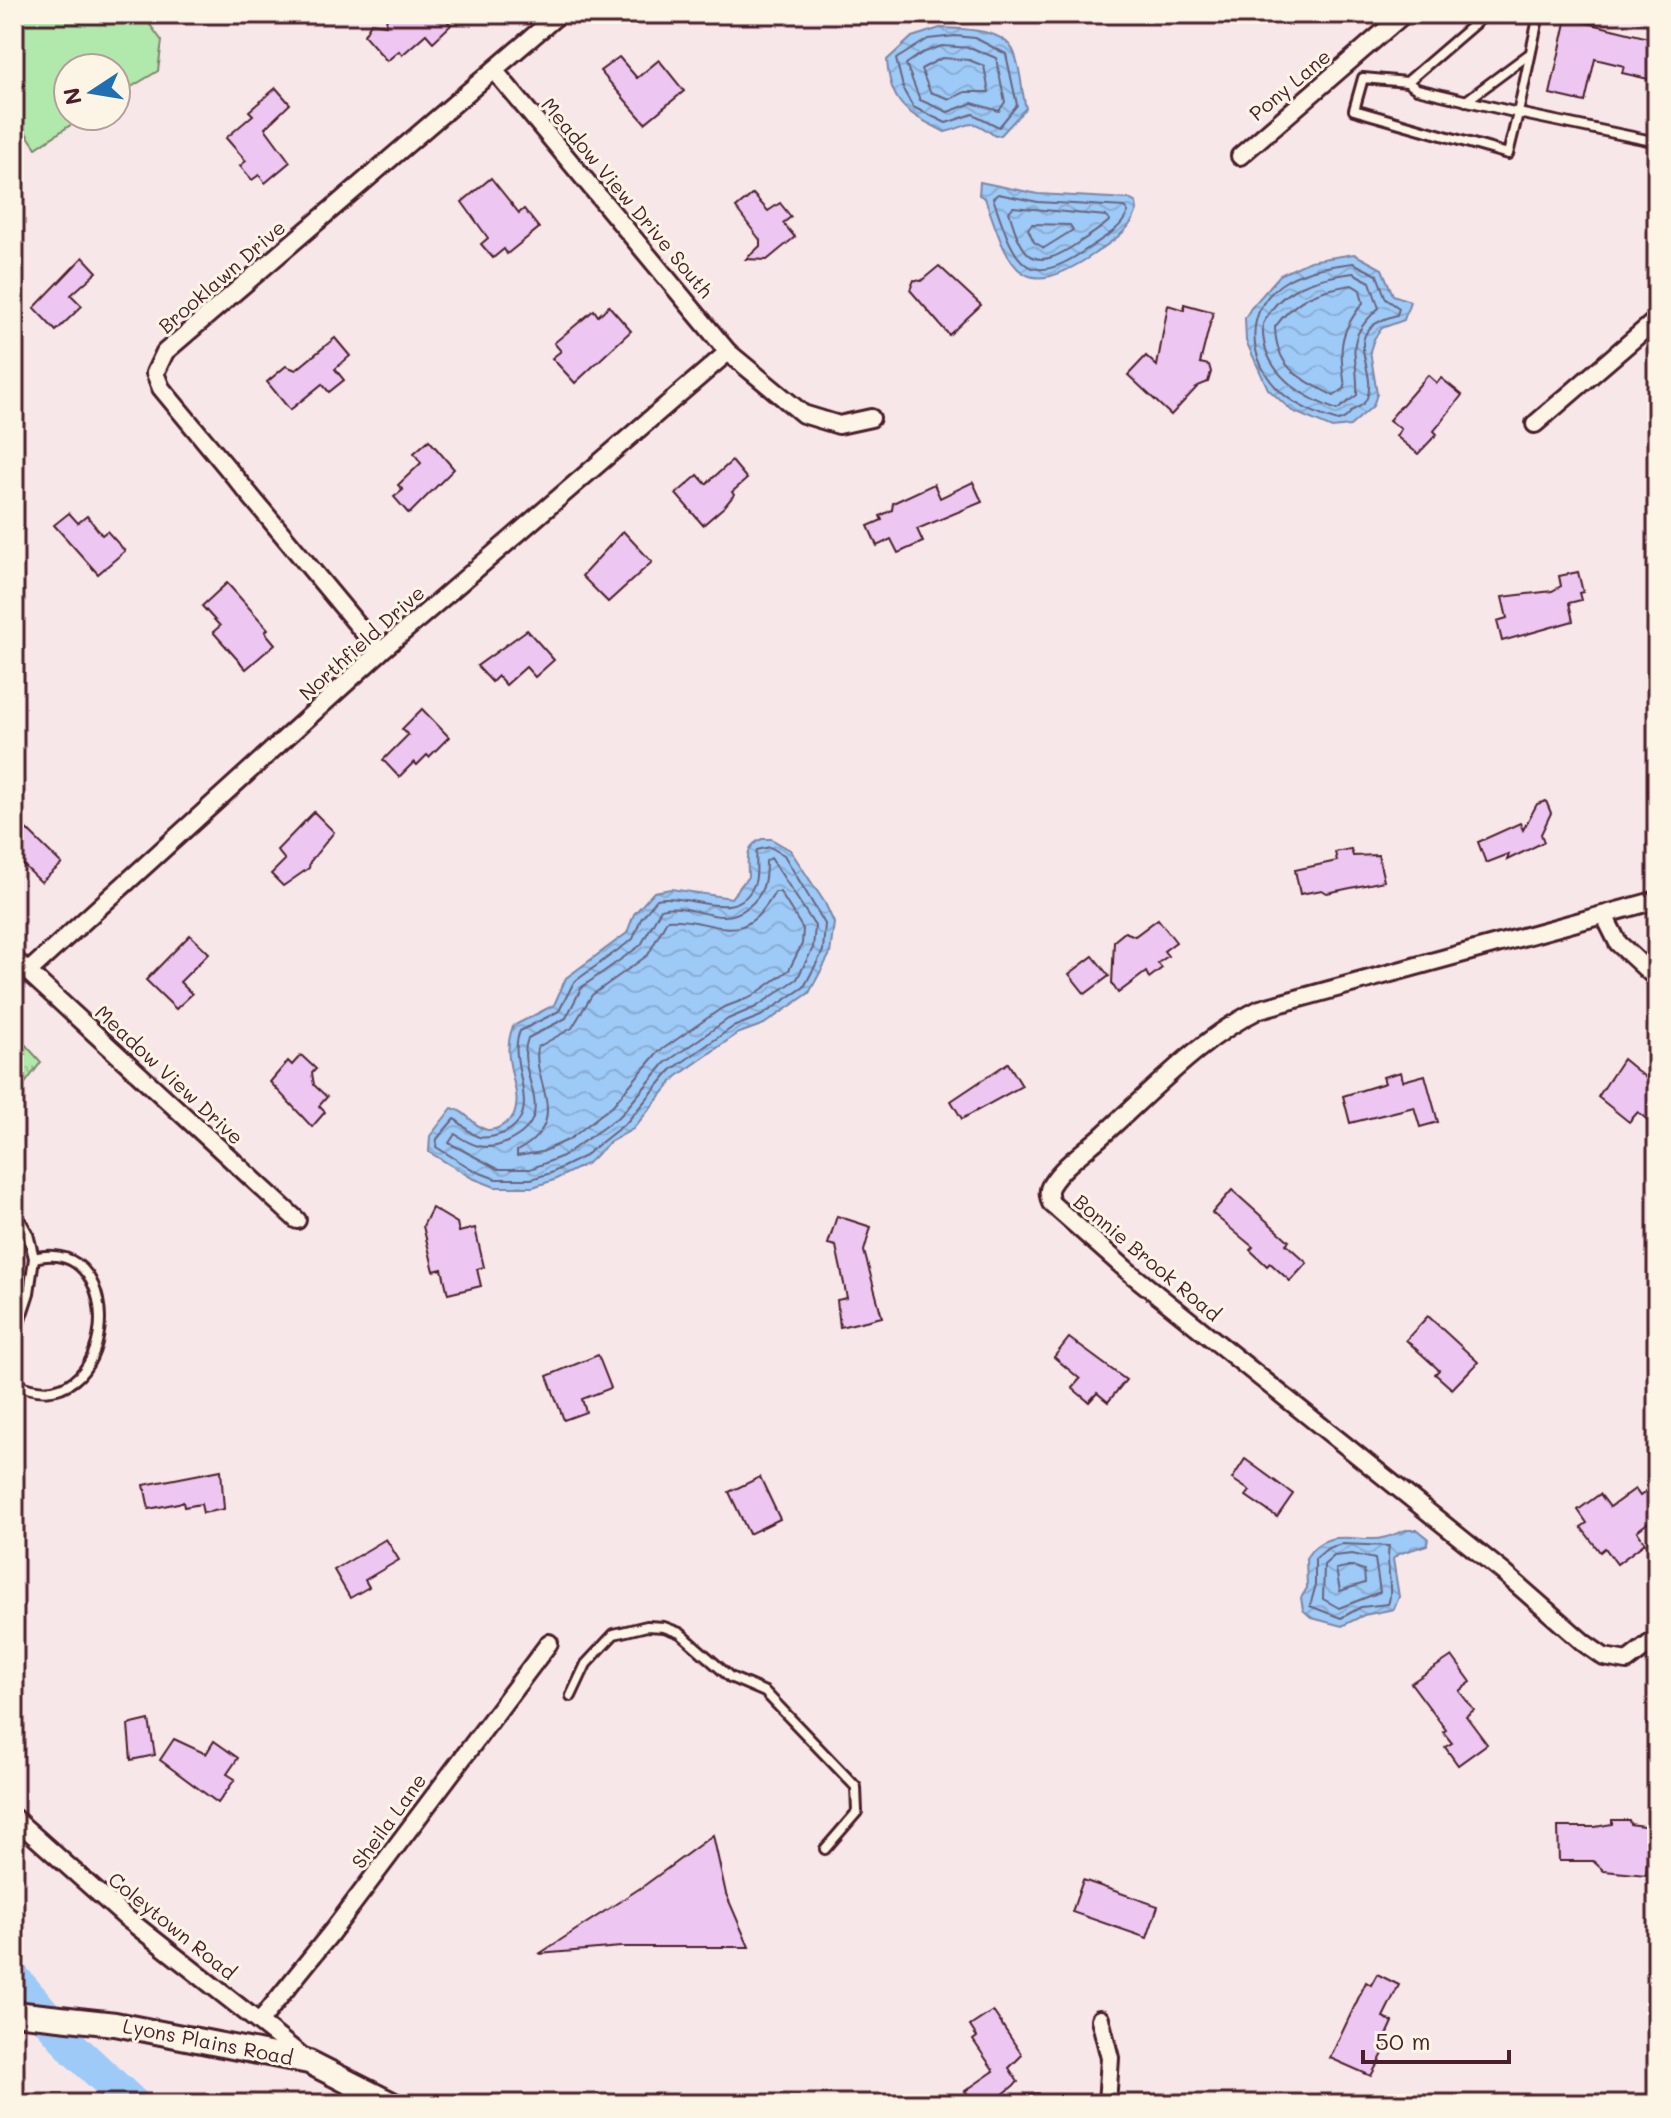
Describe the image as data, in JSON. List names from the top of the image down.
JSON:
{
  "streets": {
    "street": [
      "Pony Lane",
      "Meadow View Drive South",
      "Brooklawn Drive",
      "Northfield Drive",
      "Meadow View Drive",
      "Bonnie Brook Road",
      "Sheila Lane",
      "Coleytown Road",
      "Lyons Plains Road"
    ]
  },
  "crossings": [
    ["Meadow View Drive South", "Brooklawn Drive"],
    ["Meadow View Drive South", "Northfield Drive"],
    ["Brooklawn Drive", "Northfield Drive"],
    ["Northfield Drive", "Meadow View Drive"],
    ["Sheila Lane", "Coleytown Road"],
    ["Coleytown Road", "Lyons Plains Road"]
  ],
  "scale_bar": "50 m",
  "north": "left"
}
